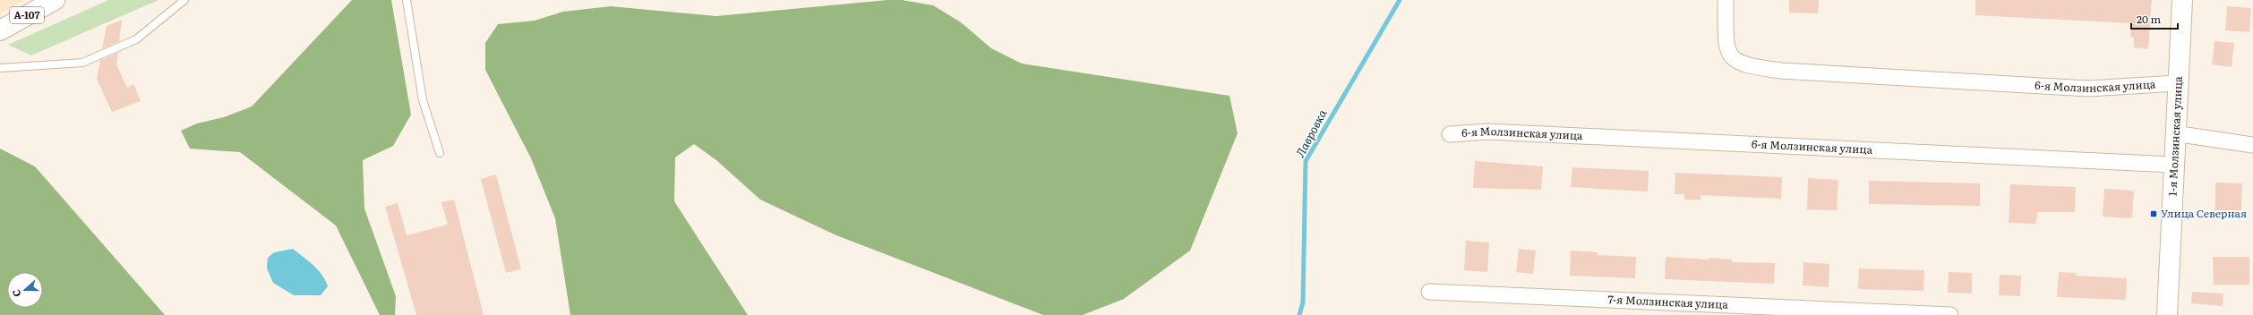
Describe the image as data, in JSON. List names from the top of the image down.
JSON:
{
  "streets": {
    "main road": ["А-107", "1-я Молзинская улица"],
    "street": ["6-я Молзинская улица", "7-я Молзинская улица"]
  },
  "crossings": [
    ["6-я Молзинская улица", "1-я Молзинская улица"]
  ],
  "water": ["Лавровка"],
  "places": {
    "transit": ["Улица Северная"]
  },
  "scale_bar": "20 m",
  "north": "left"
}
